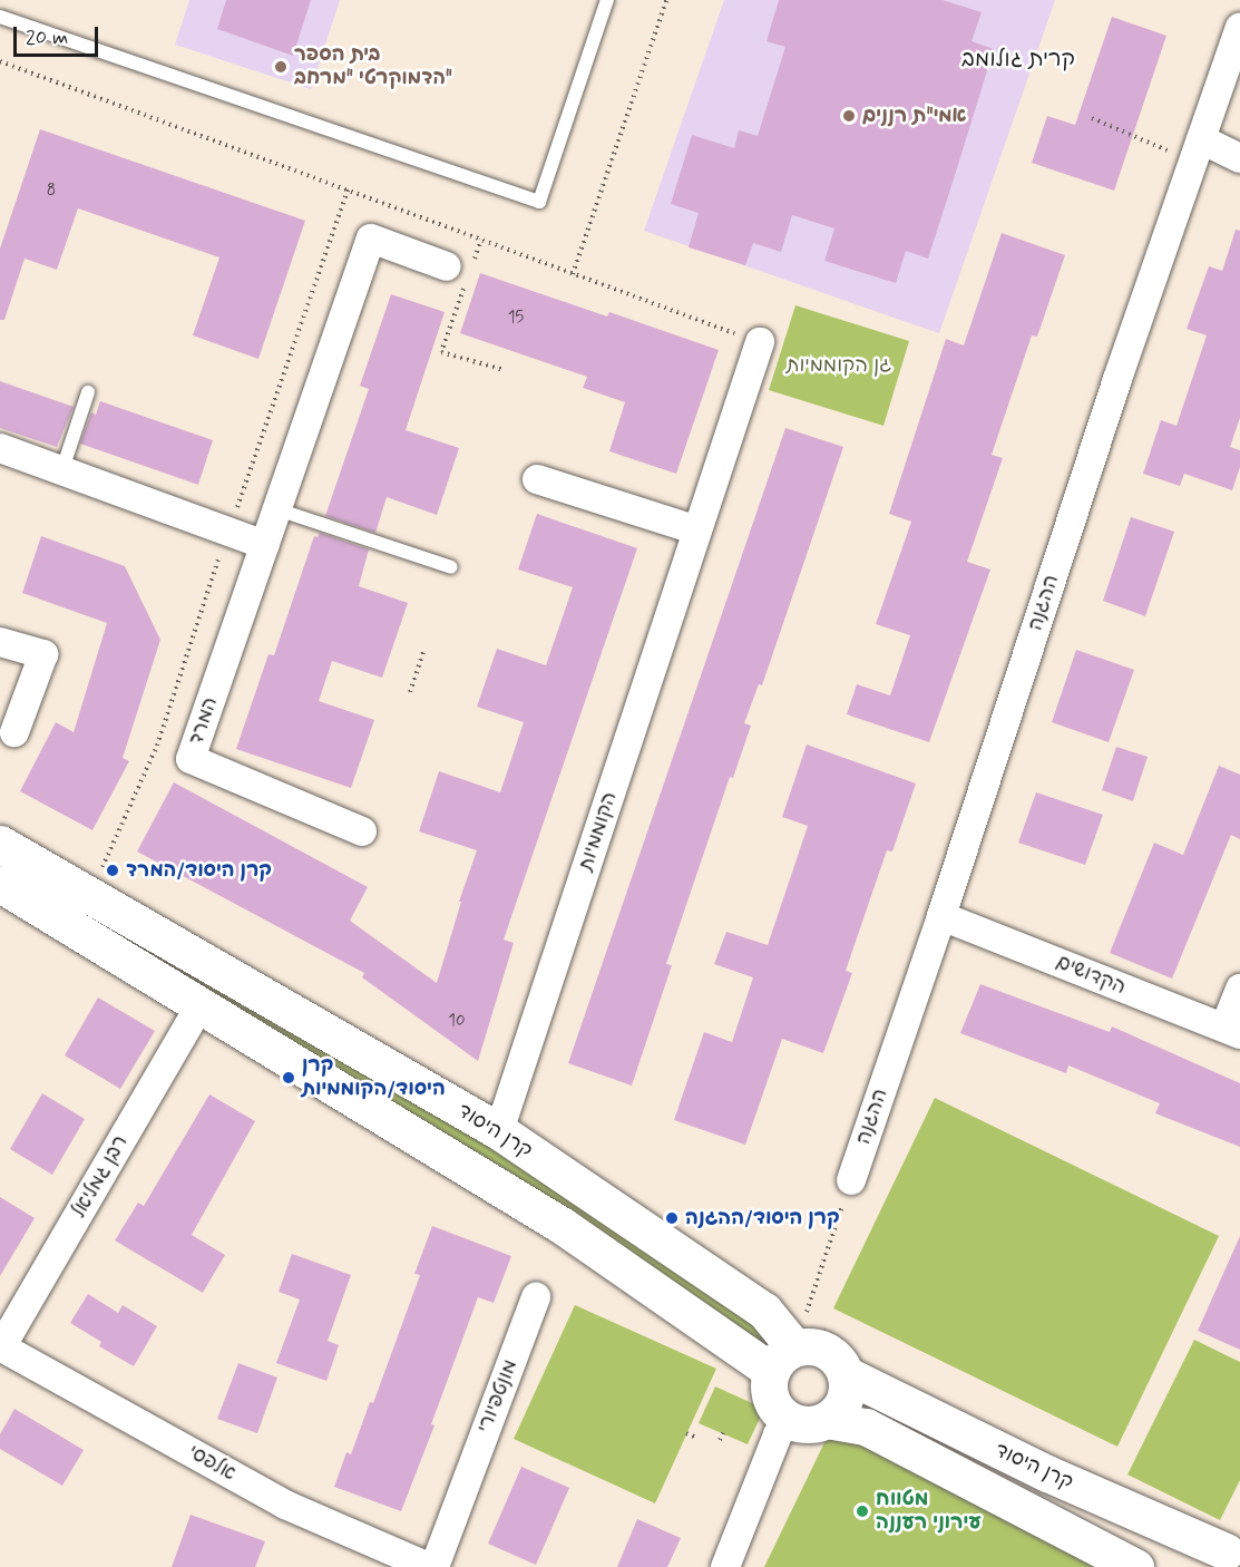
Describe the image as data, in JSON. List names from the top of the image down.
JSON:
{
  "streets": {
    "street": [
      "ההגנה",
      "המרד",
      "הקוממיות",
      "הקדושים",
      "קרן היסוד",
      "רבן גמליאל",
      "מונטפיורי",
      "אלפסי"
    ]
  },
  "crossings": [
    ["ההגנה", "הקדושים"],
    ["הקוממיות", "קרן היסוד"],
    ["רבן גמליאל", "אלפסי"]
  ],
  "districts": ["קרית גולומב"],
  "parks": ["גן הקוממיות"],
  "places": [
    "בית הספר הדמוקרטי \"מרחב\"",
    "אמי\"ת רננים",
    "קרן היסוד/המרד",
    "קרן היסוד/הקוממיות",
    "קרן היסוד/ההגנה",
    "מטווח עירוני רעננה"
  ],
  "house_numbers": ["8", "15", "10"],
  "scale_bar": "20 m"
}
